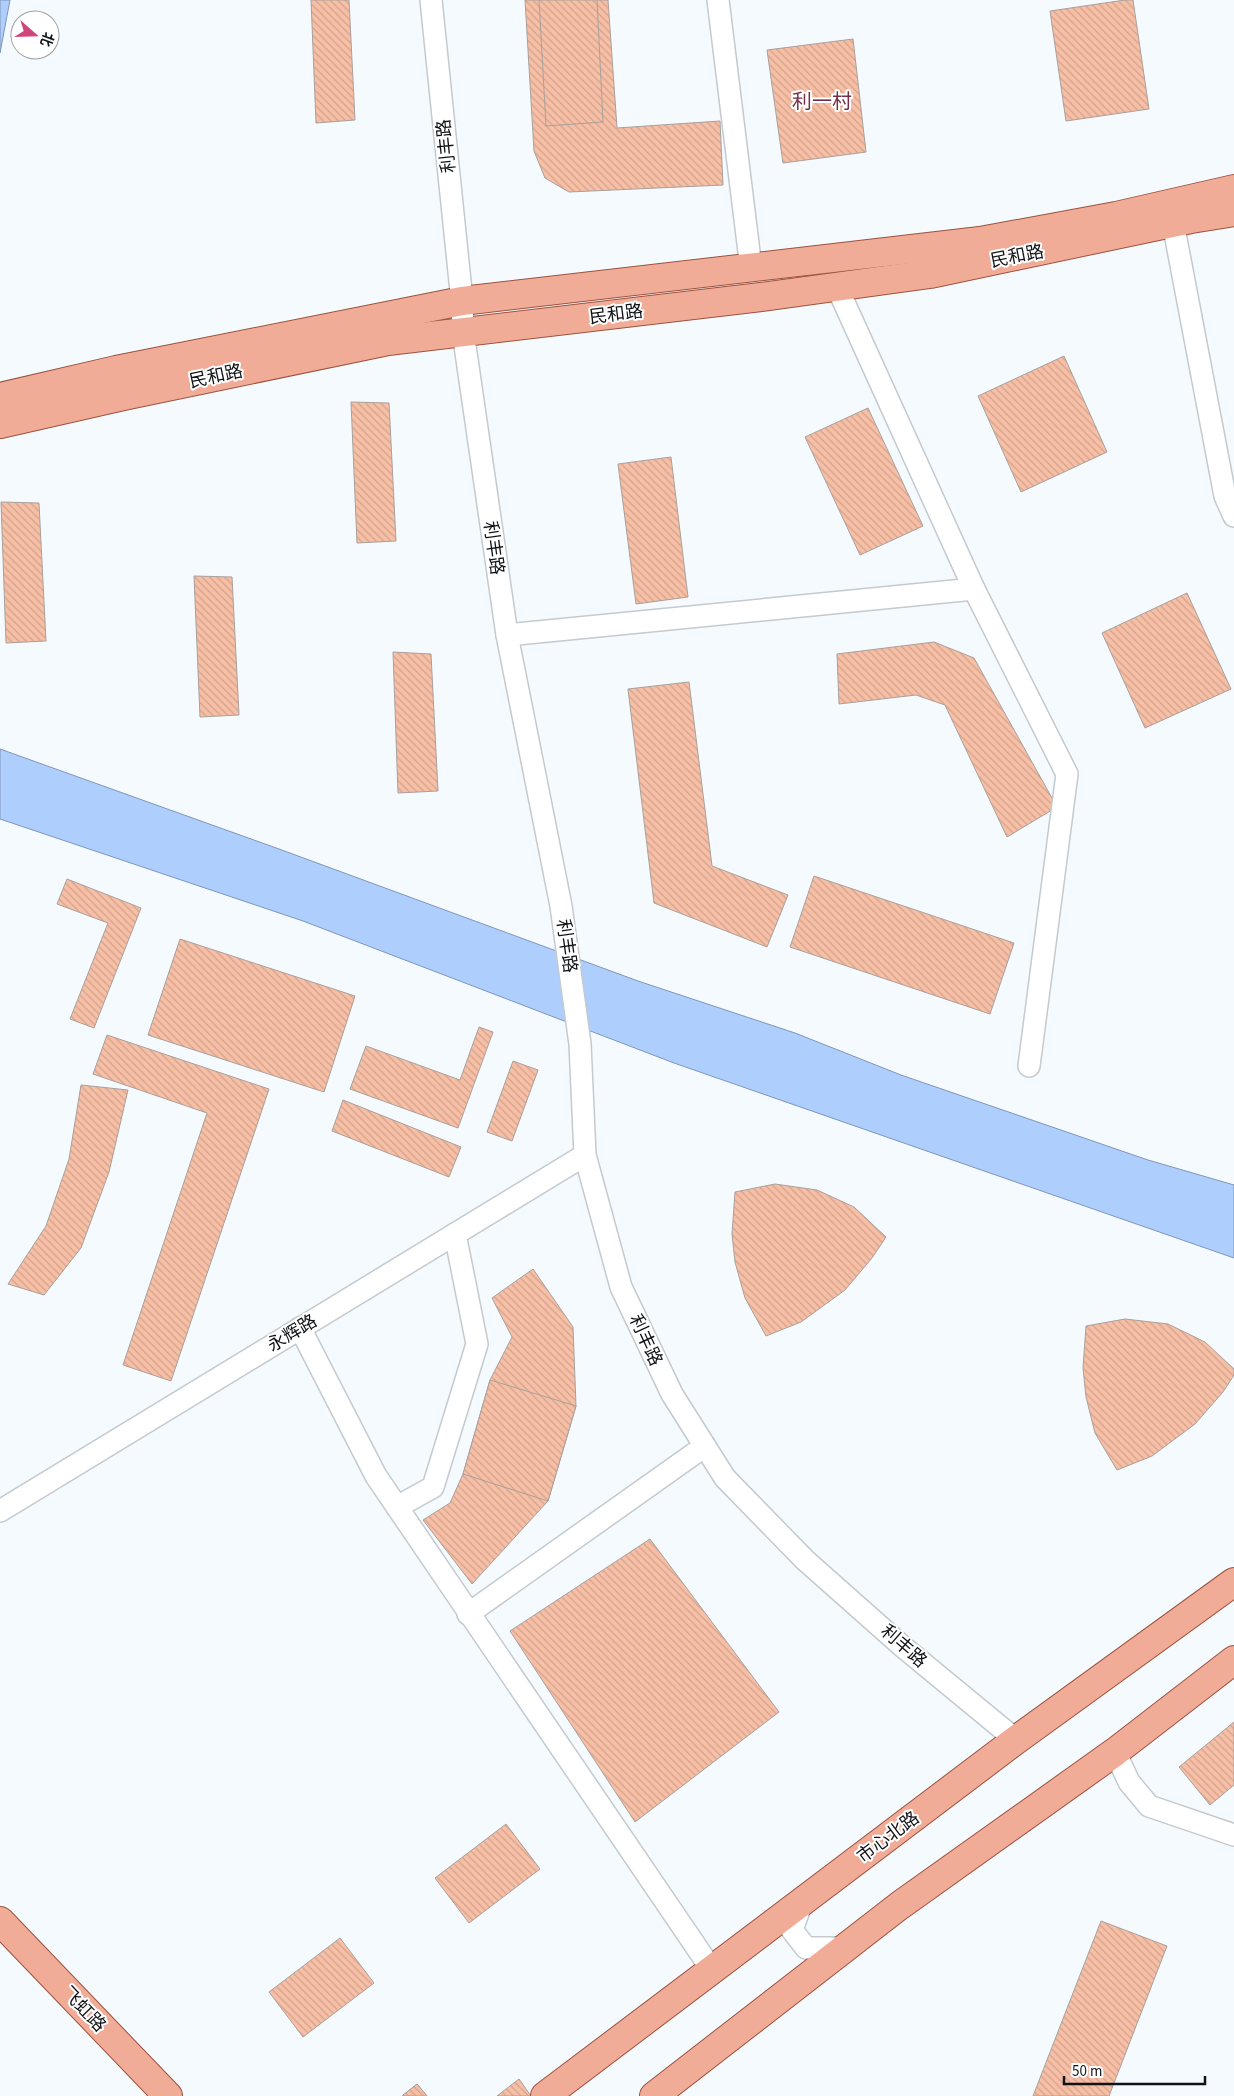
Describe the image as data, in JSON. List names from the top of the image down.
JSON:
{
  "streets": {
    "main road": ["民和路", "市心北路", "飞虹路"],
    "street": ["利丰路", "永辉路"]
  },
  "crossings": [
    ["利丰路", "民和路"],
    ["利丰路", "永辉路"],
    ["利丰路", "市心北路"]
  ],
  "districts": ["利一村"],
  "scale_bar": "50 m",
  "north": "right"
}
